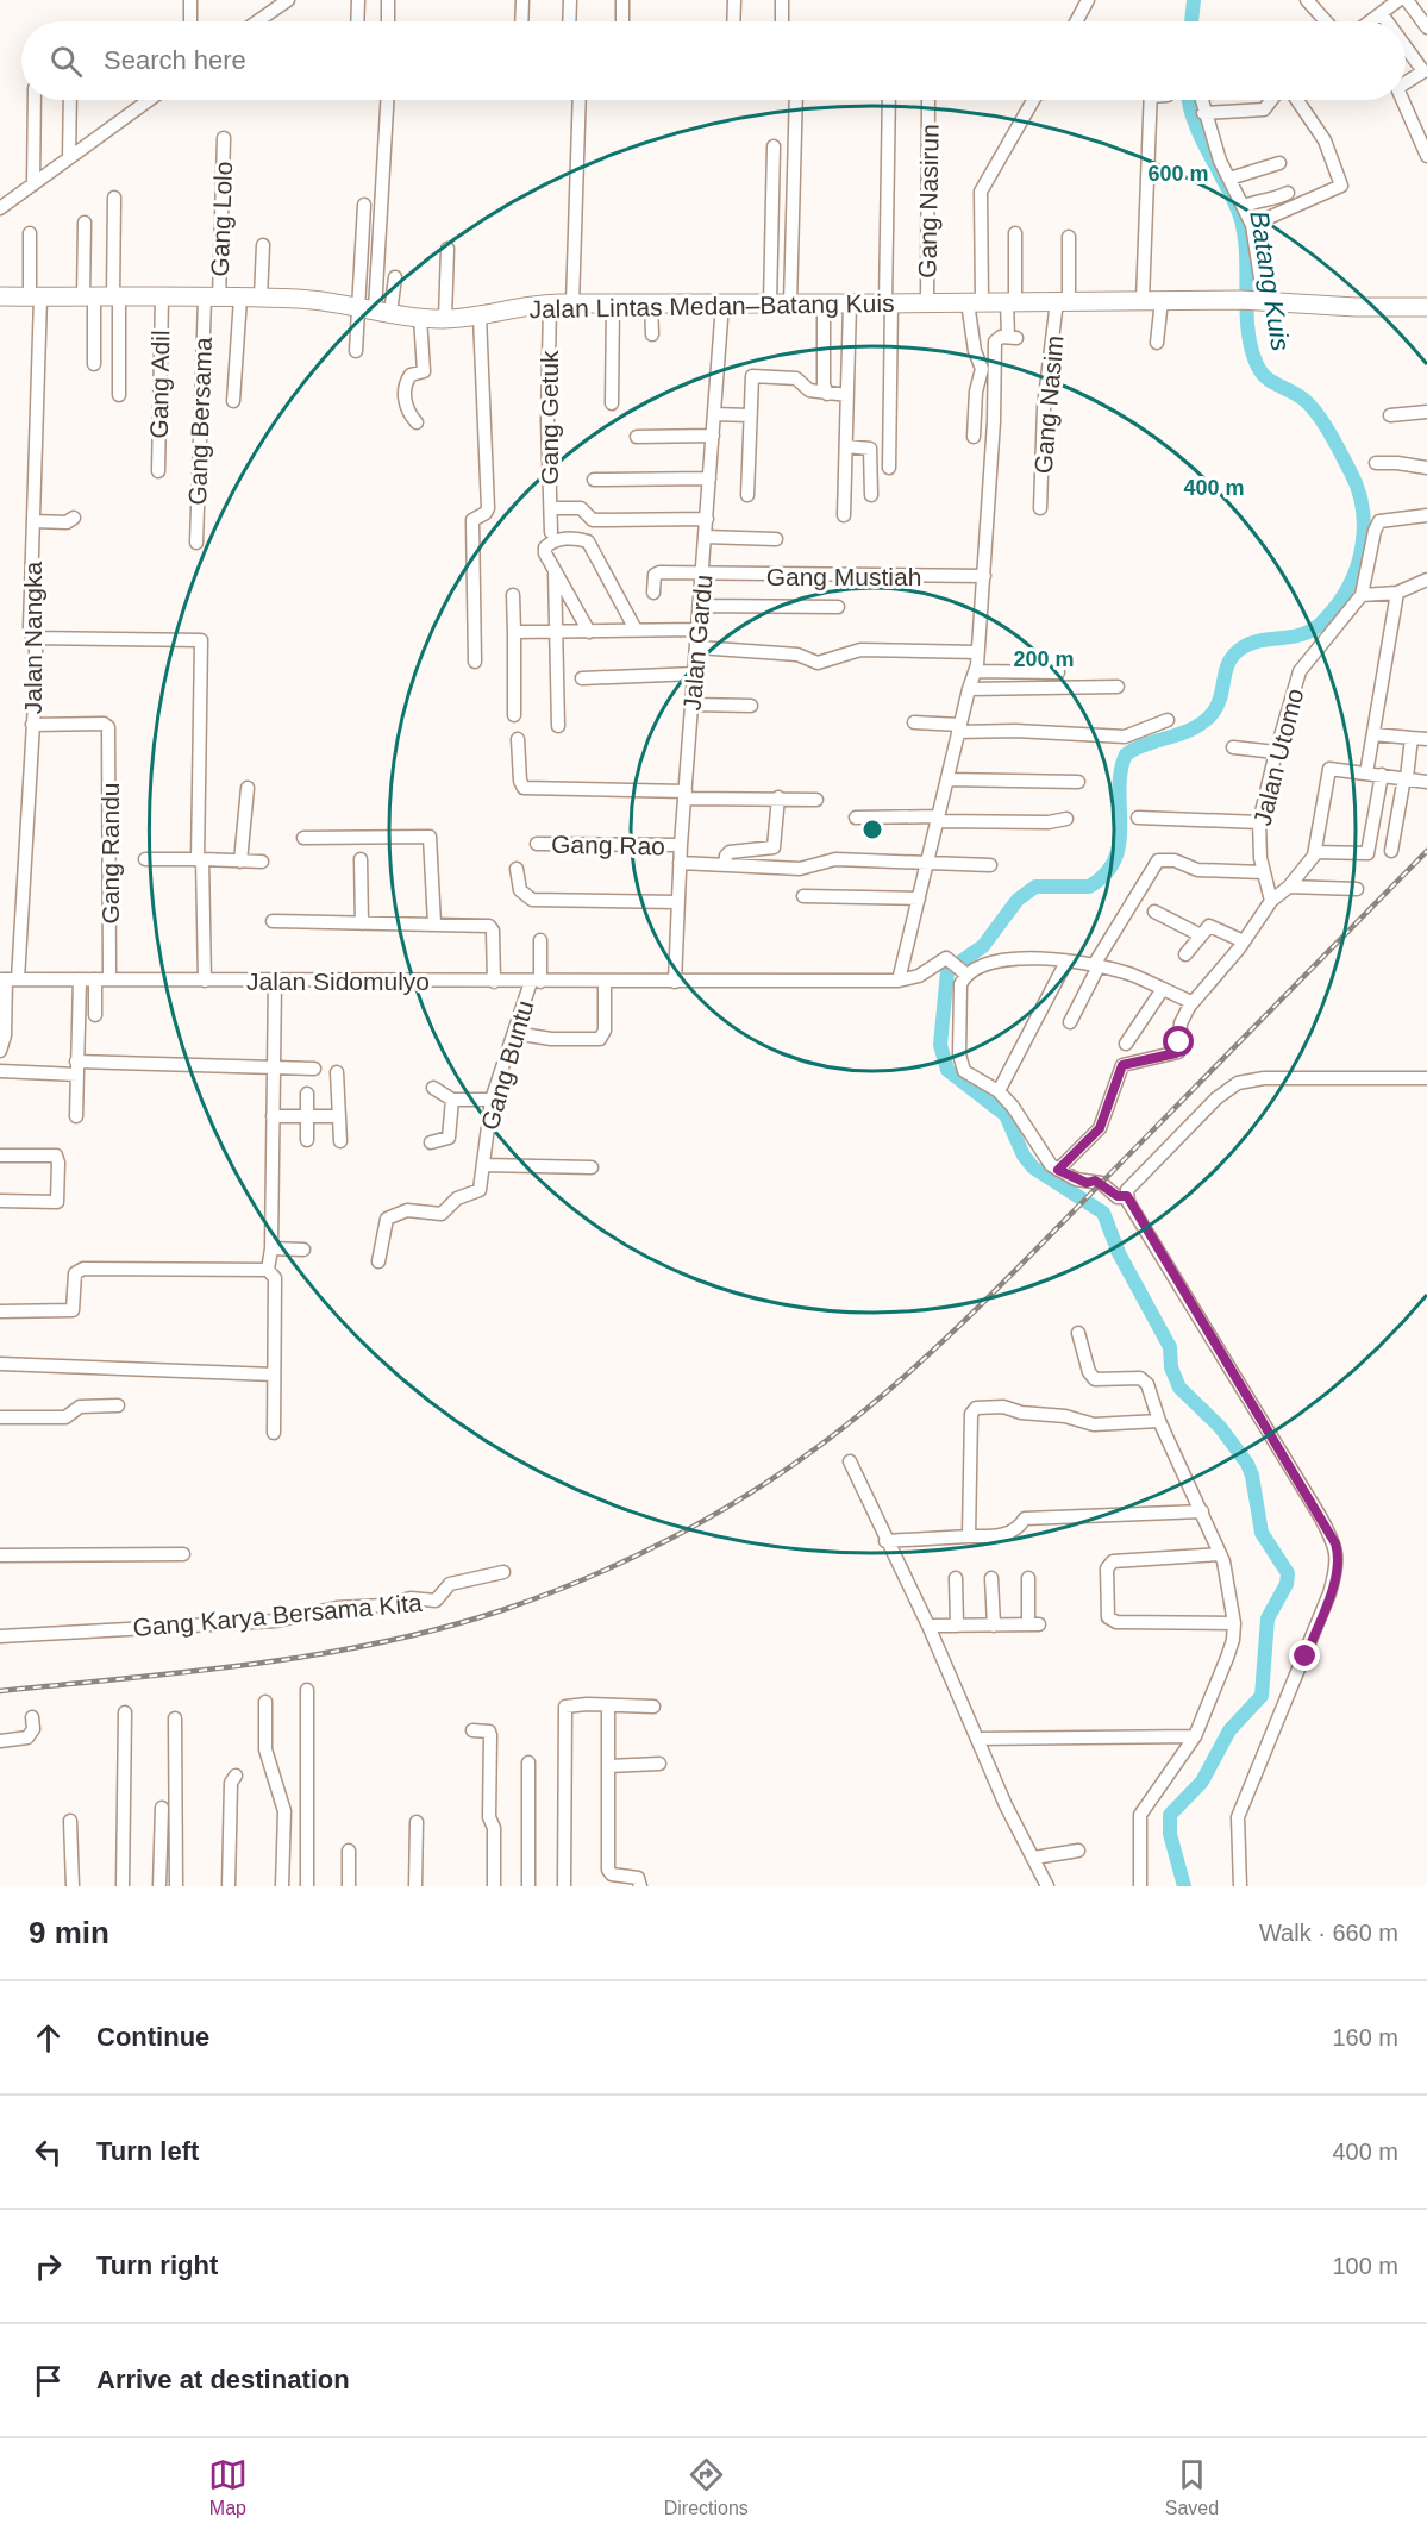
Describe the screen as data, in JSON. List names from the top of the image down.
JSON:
{
  "streets": {
    "highway": ["Jalan Lintas Medan–Batang Kuis"],
    "street": [
      "Gang Nasirun",
      "Gang Lolo",
      "Gang Adil",
      "Gang Nasim",
      "Gang Getuk",
      "Gang Bersama",
      "Gang Mustiah",
      "Jalan Nangka",
      "Jalan Gardu",
      "Jalan Utomo",
      "Gang Rao",
      "Gang Randu",
      "Jalan Sidomulyo",
      "Gang Buntu",
      "Gang Karya Bersama Kita"
    ]
  },
  "crossings": [
    ["Gang Nasirun", "Jalan Lintas Medan–Batang Kuis"],
    ["Gang Lolo", "Jalan Lintas Medan–Batang Kuis"],
    ["Gang Lolo", "Gang Bersama"],
    ["Jalan Lintas Medan–Batang Kuis", "Gang Adil"],
    ["Jalan Lintas Medan–Batang Kuis", "Gang Nasim"],
    ["Jalan Lintas Medan–Batang Kuis", "Gang Getuk"],
    ["Jalan Lintas Medan–Batang Kuis", "Gang Bersama"],
    ["Jalan Lintas Medan–Batang Kuis", "Jalan Nangka"],
    ["Jalan Lintas Medan–Batang Kuis", "Jalan Gardu"],
    ["Gang Mustiah", "Jalan Gardu"],
    ["Jalan Nangka", "Gang Randu"],
    ["Jalan Nangka", "Jalan Sidomulyo"],
    ["Jalan Gardu", "Gang Rao"],
    ["Jalan Gardu", "Jalan Sidomulyo"],
    ["Gang Randu", "Jalan Sidomulyo"],
    ["Jalan Sidomulyo", "Gang Buntu"]
  ],
  "water": ["Batang Kuis"],
  "page": {
    "search": "Search here",
    "heading": ["9 min", "Walk · 660 m"],
    "list": [
      ["Continue", "160 m"],
      ["Turn left", "400 m"],
      ["Turn right", "100 m"],
      "Arrive at destination"
    ],
    "nav": ["Map", "Directions", "Saved"]
  },
  "rings": ["600 m", "400 m", "200 m"]
}
